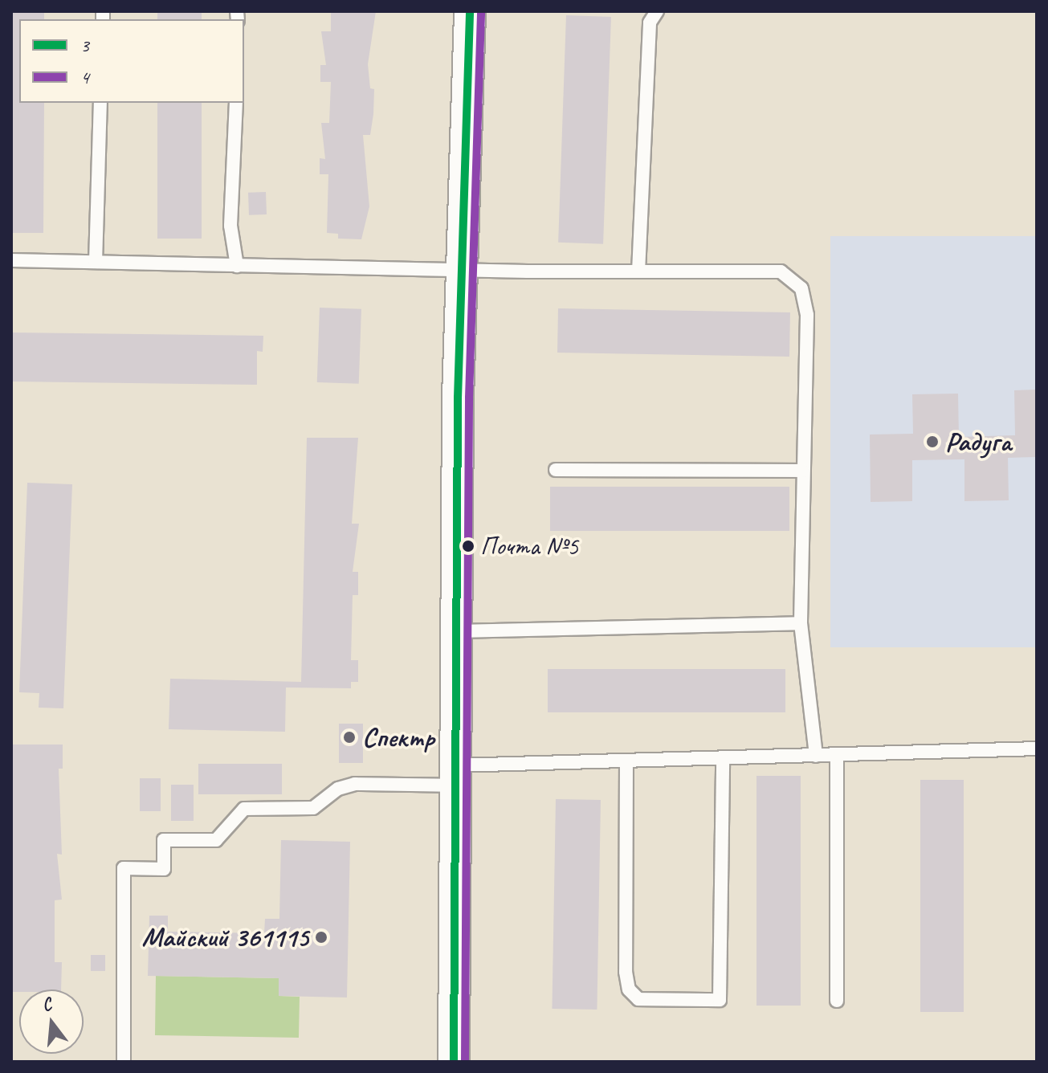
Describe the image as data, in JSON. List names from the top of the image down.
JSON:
{
  "places": [
    "Радуга",
    "Почта №5",
    "Спектр",
    "Майский 361115"
  ],
  "lines": ["transit line 3", "transit line 4"],
  "legend": ["3", "4"],
  "north": "top"
}
